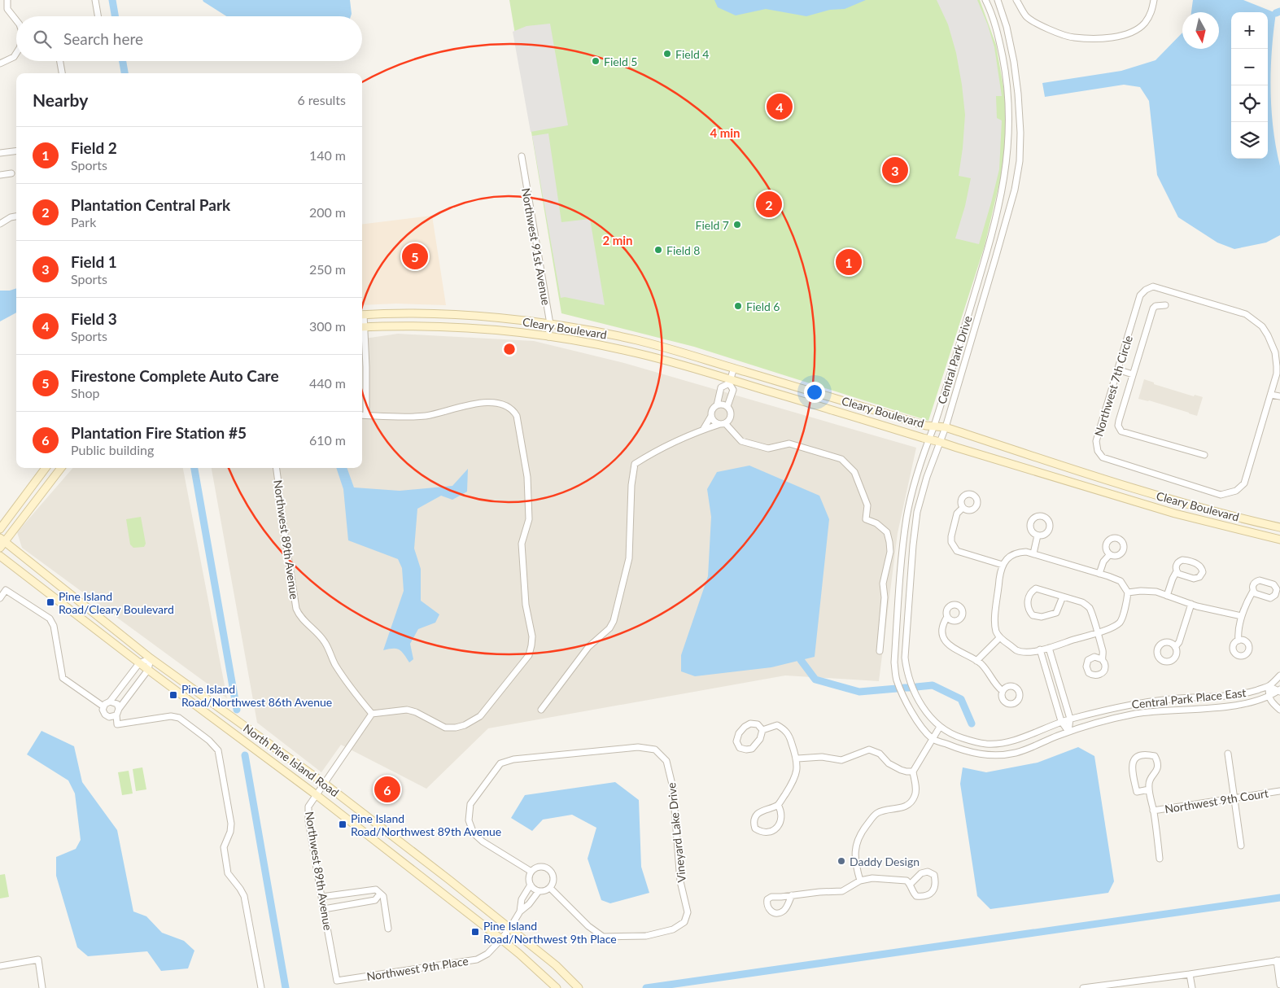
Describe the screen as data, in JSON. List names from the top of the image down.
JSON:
{
  "streets": {
    "street": [
      "Northwest 91st Avenue",
      "Cleary Boulevard",
      "Central Park Drive",
      "Northwest 7th Circle",
      "Northwest 89th Avenue",
      "Central Park Place East",
      "North Pine Island Road",
      "Northwest 9th Court",
      "Vineyard Lake Drive",
      "Northwest 9th Place"
    ]
  },
  "crossings": [
    ["Northwest 91st Avenue", "Cleary Boulevard"],
    ["Cleary Boulevard", "Central Park Drive"],
    ["Central Park Drive", "Central Park Place East"],
    ["Northwest 89th Avenue", "North Pine Island Road"],
    ["Northwest 89th Avenue", "Northwest 9th Place"],
    ["North Pine Island Road", "Northwest 9th Place"]
  ],
  "places": {
    "other": [
      "Field 4",
      "Field 5",
      "Field 7",
      "Field 8",
      "Field 6",
      "Daddy Design"
    ],
    "transit": [
      "Pine Island Road/Cleary Boulevard",
      "Pine Island Road/Northwest 86th Avenue",
      "Pine Island Road/Northwest 89th Avenue",
      "Pine Island Road/Northwest 9th Place"
    ]
  },
  "north": "bottom",
  "page": {
    "map_buttons": ["+", "−"],
    "search": "Search here",
    "heading": ["Nearby", "6 results"],
    "pins": [
      "4",
      "3",
      "2",
      "5",
      "1",
      "6"
    ],
    "list": [
      {
        "mark": "1",
        "name": "Field 2",
        "note": "Sports",
        "value": "140 m"
      },
      {
        "mark": "2",
        "name": "Plantation Central Park",
        "note": "Park",
        "value": "200 m"
      },
      {
        "mark": "3",
        "name": "Field 1",
        "note": "Sports",
        "value": "250 m"
      },
      {
        "mark": "4",
        "name": "Field 3",
        "note": "Sports",
        "value": "300 m"
      },
      {
        "mark": "5",
        "name": "Firestone Complete Auto Care",
        "note": "Shop",
        "value": "440 m"
      },
      {
        "mark": "6",
        "name": "Plantation Fire Station #5",
        "note": "Public building",
        "value": "610 m"
      }
    ]
  },
  "rings": ["4 min", "2 min"]
}
